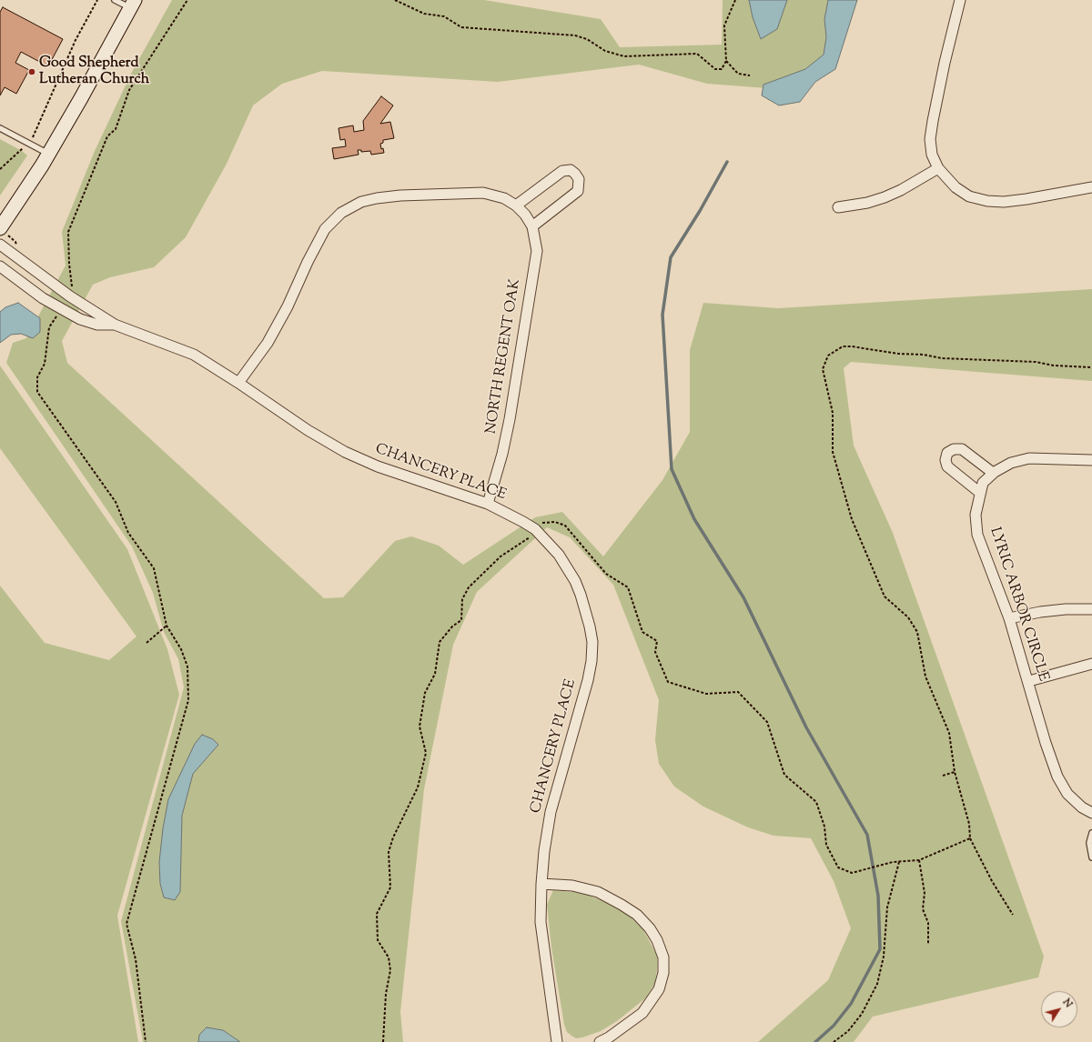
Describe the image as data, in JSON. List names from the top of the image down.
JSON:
{
  "streets": {
    "street": ["NORTH REGENT OAK", "CHANCERY PLACE", "LYRIC ARBOR CIRCLE"]
  },
  "crossings": [
    ["NORTH REGENT OAK", "CHANCERY PLACE"]
  ],
  "places": ["Good Shepherd Lutheran Church"],
  "north": "top right"
}
